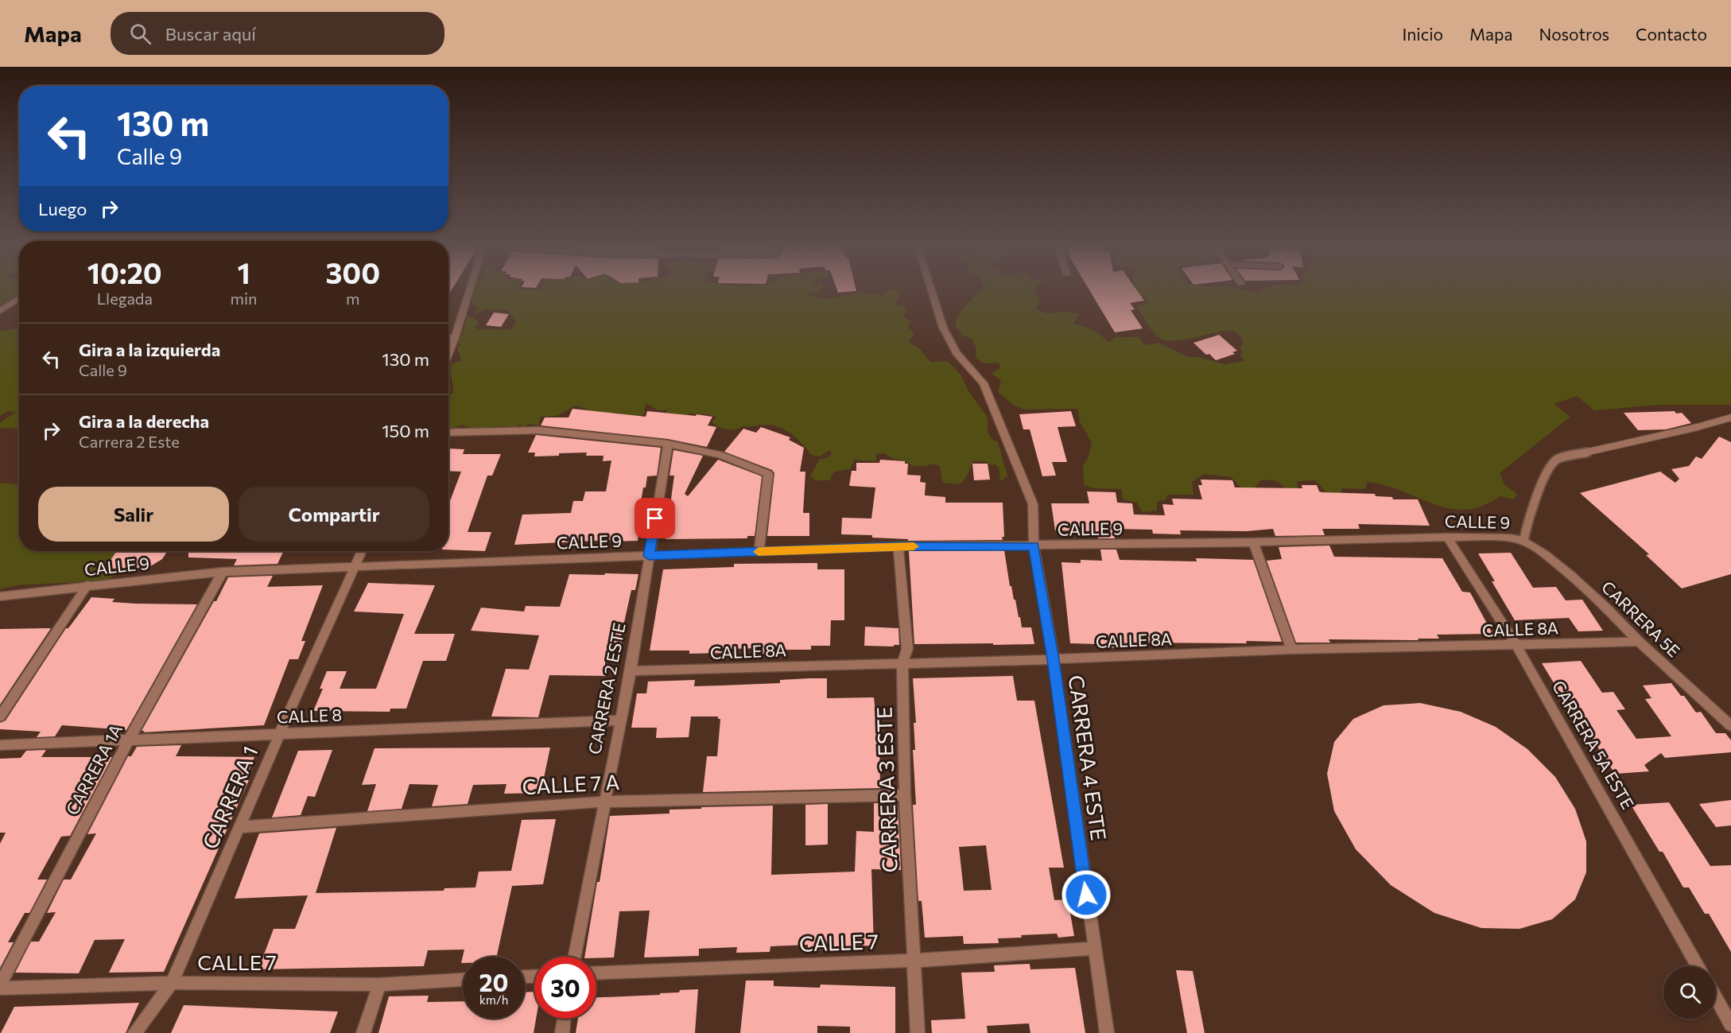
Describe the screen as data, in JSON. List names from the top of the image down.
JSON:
{
  "streets": {
    "street": [
      "CALLE 9",
      "CARRERA 5E",
      "CALLE 8A",
      "CARRERA 2 ESTE",
      "CALLE 8",
      "CARRERA 5A ESTE",
      "CARRERA 4 ESTE",
      "CARRERA 1A",
      "CALLE 7 A",
      "CARRERA 3 ESTE",
      "CARRERA 1",
      "CALLE 7"
    ]
  },
  "crossings": [
    ["CALLE 9", "CARRERA 5E"],
    ["CALLE 9", "CARRERA 2 ESTE"],
    ["CALLE 9", "CARRERA 5A ESTE"],
    ["CALLE 9", "CARRERA 4 ESTE"],
    ["CALLE 9", "CARRERA 1A"],
    ["CALLE 9", "CARRERA 3 ESTE"],
    ["CALLE 9", "CARRERA 1"],
    ["CARRERA 5E", "CALLE 8A"],
    ["CALLE 8A", "CARRERA 2 ESTE"],
    ["CALLE 8A", "CARRERA 5A ESTE"],
    ["CALLE 8A", "CARRERA 4 ESTE"],
    ["CALLE 8A", "CARRERA 3 ESTE"],
    ["CARRERA 2 ESTE", "CALLE 8"],
    ["CARRERA 2 ESTE", "CALLE 7 A"],
    ["CALLE 8", "CARRERA 1A"],
    ["CALLE 8", "CARRERA 1"],
    ["CARRERA 4 ESTE", "CALLE 7"],
    ["CARRERA 1A", "CALLE 7"],
    ["CALLE 7 A", "CARRERA 3 ESTE"],
    ["CALLE 7 A", "CARRERA 1"],
    ["CARRERA 3 ESTE", "CALLE 7"],
    ["CARRERA 1", "CALLE 7"]
  ],
  "page": {
    "header": "Mapa",
    "search": "Buscar aquí",
    "nav": [
      "Inicio",
      "Mapa",
      "Nosotros",
      "Contacto"
    ],
    "turn": ["130 m", "Calle 9"],
    "then": "Luego",
    "eta": [
      "10:20",
      "Llegada",
      "1",
      "min",
      "300",
      "m"
    ],
    "list": [
      {
        "name": "Gira a la izquierda",
        "note": "Calle 9",
        "value": "130 m"
      },
      {
        "name": "Gira a la derecha",
        "note": "Carrera 2 Este",
        "value": "150 m"
      }
    ],
    "buttons": ["Salir", "Compartir"],
    "speed": "20 km/h",
    "limit": "30"
  }
}
